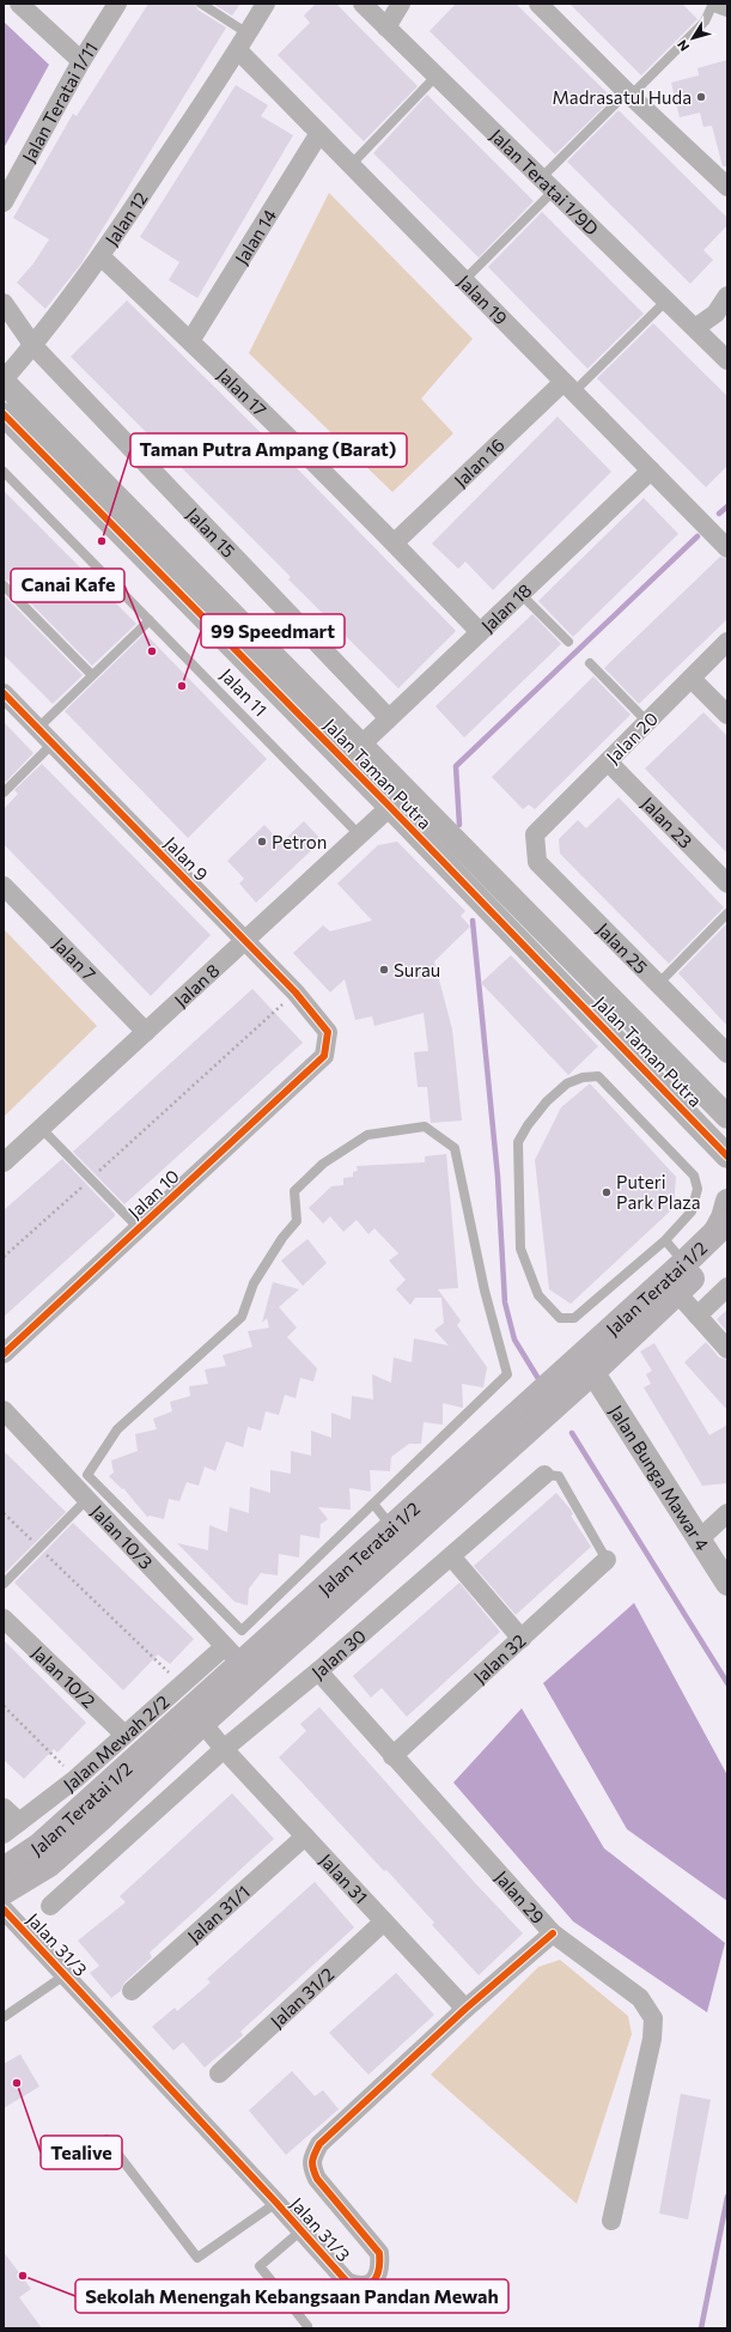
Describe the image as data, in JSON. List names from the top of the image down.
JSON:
{
  "streets": {
    "main road": ["Jalan Teratai 1/2"],
    "street": [
      "Jalan Teratai 1/11",
      "Jalan Teratai 1/9D",
      "Jalan 12",
      "Jalan 14",
      "Jalan 19",
      "Jalan 17",
      "Jalan 16",
      "Jalan 15",
      "Jalan 18",
      "Jalan 20",
      "Jalan Taman Putra",
      "Jalan 23",
      "Jalan 9",
      "Jalan 25",
      "Jalan 7",
      "Jalan 8",
      "Jalan 10",
      "Jalan Bunga Mawar 4",
      "Jalan 10/3",
      "Jalan 30",
      "Jalan 32",
      "Jalan 10/2",
      "Jalan Mewah 2/2",
      "Jalan 31",
      "Jalan 29",
      "Jalan 31/1",
      "Jalan 31/3",
      "Jalan 31/2"
    ],
    "lane": ["Jalan 11"]
  },
  "crossings": [
    ["Jalan 12", "Jalan 19"],
    ["Jalan 12", "Jalan 17"],
    ["Jalan 12", "Jalan 15"],
    ["Jalan 12", "Jalan Taman Putra"],
    ["Jalan 14", "Jalan 19"],
    ["Jalan 14", "Jalan 17"],
    ["Jalan 19", "Jalan 16"],
    ["Jalan 19", "Jalan 18"],
    ["Jalan 17", "Jalan 16"],
    ["Jalan 17", "Jalan 18"],
    ["Jalan 15", "Jalan 18"],
    ["Jalan 18", "Jalan Taman Putra"],
    ["Jalan 11", "Jalan 8"],
    ["Jalan 20", "Jalan 23"],
    ["Jalan 20", "Jalan 25"],
    ["Jalan Taman Putra", "Jalan 8"],
    ["Jalan 9", "Jalan 8"],
    ["Jalan 9", "Jalan 10"],
    ["Jalan 7", "Jalan 8"],
    ["Jalan Teratai 1/2", "Jalan Bunga Mawar 4"],
    ["Jalan Teratai 1/2", "Jalan 10/3"],
    ["Jalan Teratai 1/2", "Jalan Mewah 2/2"],
    ["Jalan Teratai 1/2", "Jalan 31"],
    ["Jalan 10/3", "Jalan Mewah 2/2"],
    ["Jalan 30", "Jalan 32"],
    ["Jalan 30", "Jalan 31"],
    ["Jalan 30", "Jalan 29"],
    ["Jalan 32", "Jalan 29"],
    ["Jalan 10/2", "Jalan Mewah 2/2"],
    ["Jalan 31", "Jalan 31/1"],
    ["Jalan 31", "Jalan 31/3"],
    ["Jalan 31", "Jalan 31/2"],
    ["Jalan 29", "Jalan 31/3"]
  ],
  "places": [
    "Madrasatul Huda",
    "Taman Putra Ampang (Barat)",
    "Canai Kafe",
    "99 Speedmart",
    "Petron",
    "Surau",
    "Puteri Park Plaza",
    "Tealive",
    "Sekolah Menengah Kebangsaan Pandan Mewah"
  ],
  "north": "bottom left"
}
